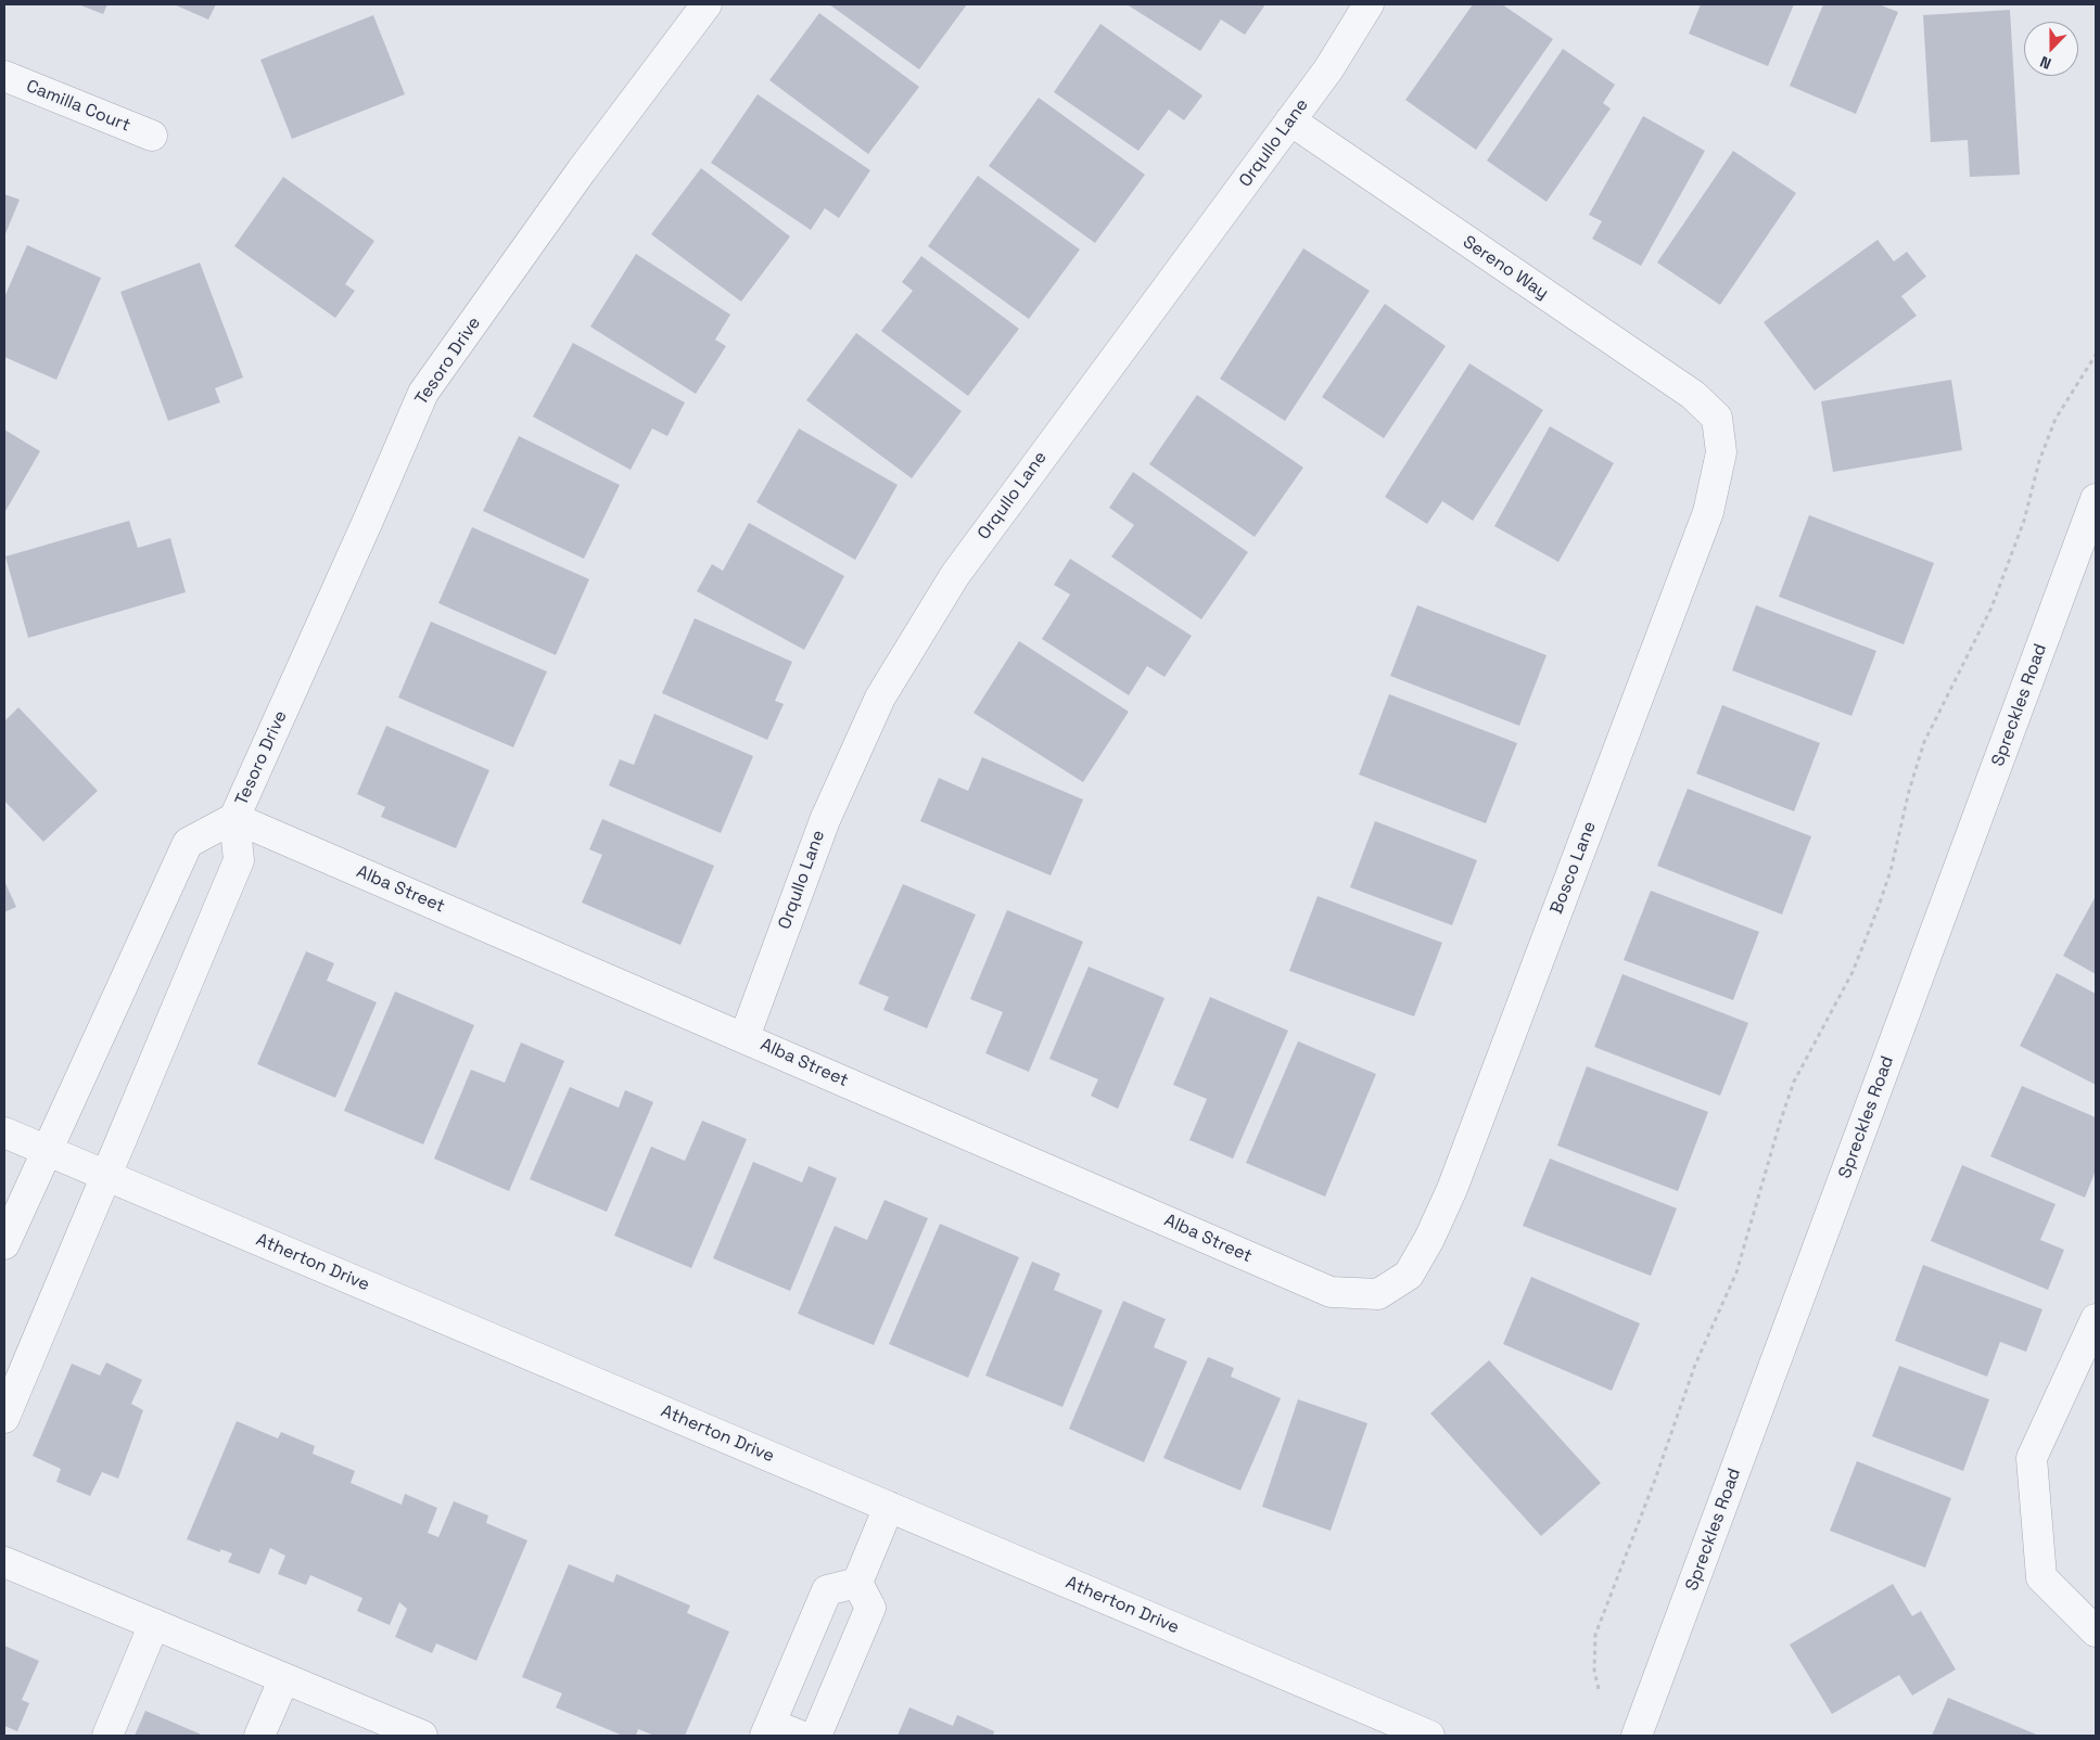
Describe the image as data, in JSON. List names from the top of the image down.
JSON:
{
  "streets": {
    "street": [
      "Camilla Court",
      "Orqullo Lane",
      "Sereno Way",
      "Tesoro Drive",
      "Spreckles Road",
      "Bosco Lane",
      "Alba Street",
      "Atherton Drive"
    ]
  },
  "crossings": [
    ["Orqullo Lane", "Sereno Way"],
    ["Orqullo Lane", "Alba Street"],
    ["Sereno Way", "Bosco Lane"],
    ["Tesoro Drive", "Alba Street"],
    ["Tesoro Drive", "Atherton Drive"],
    ["Bosco Lane", "Alba Street"]
  ],
  "north": "bottom"
}
